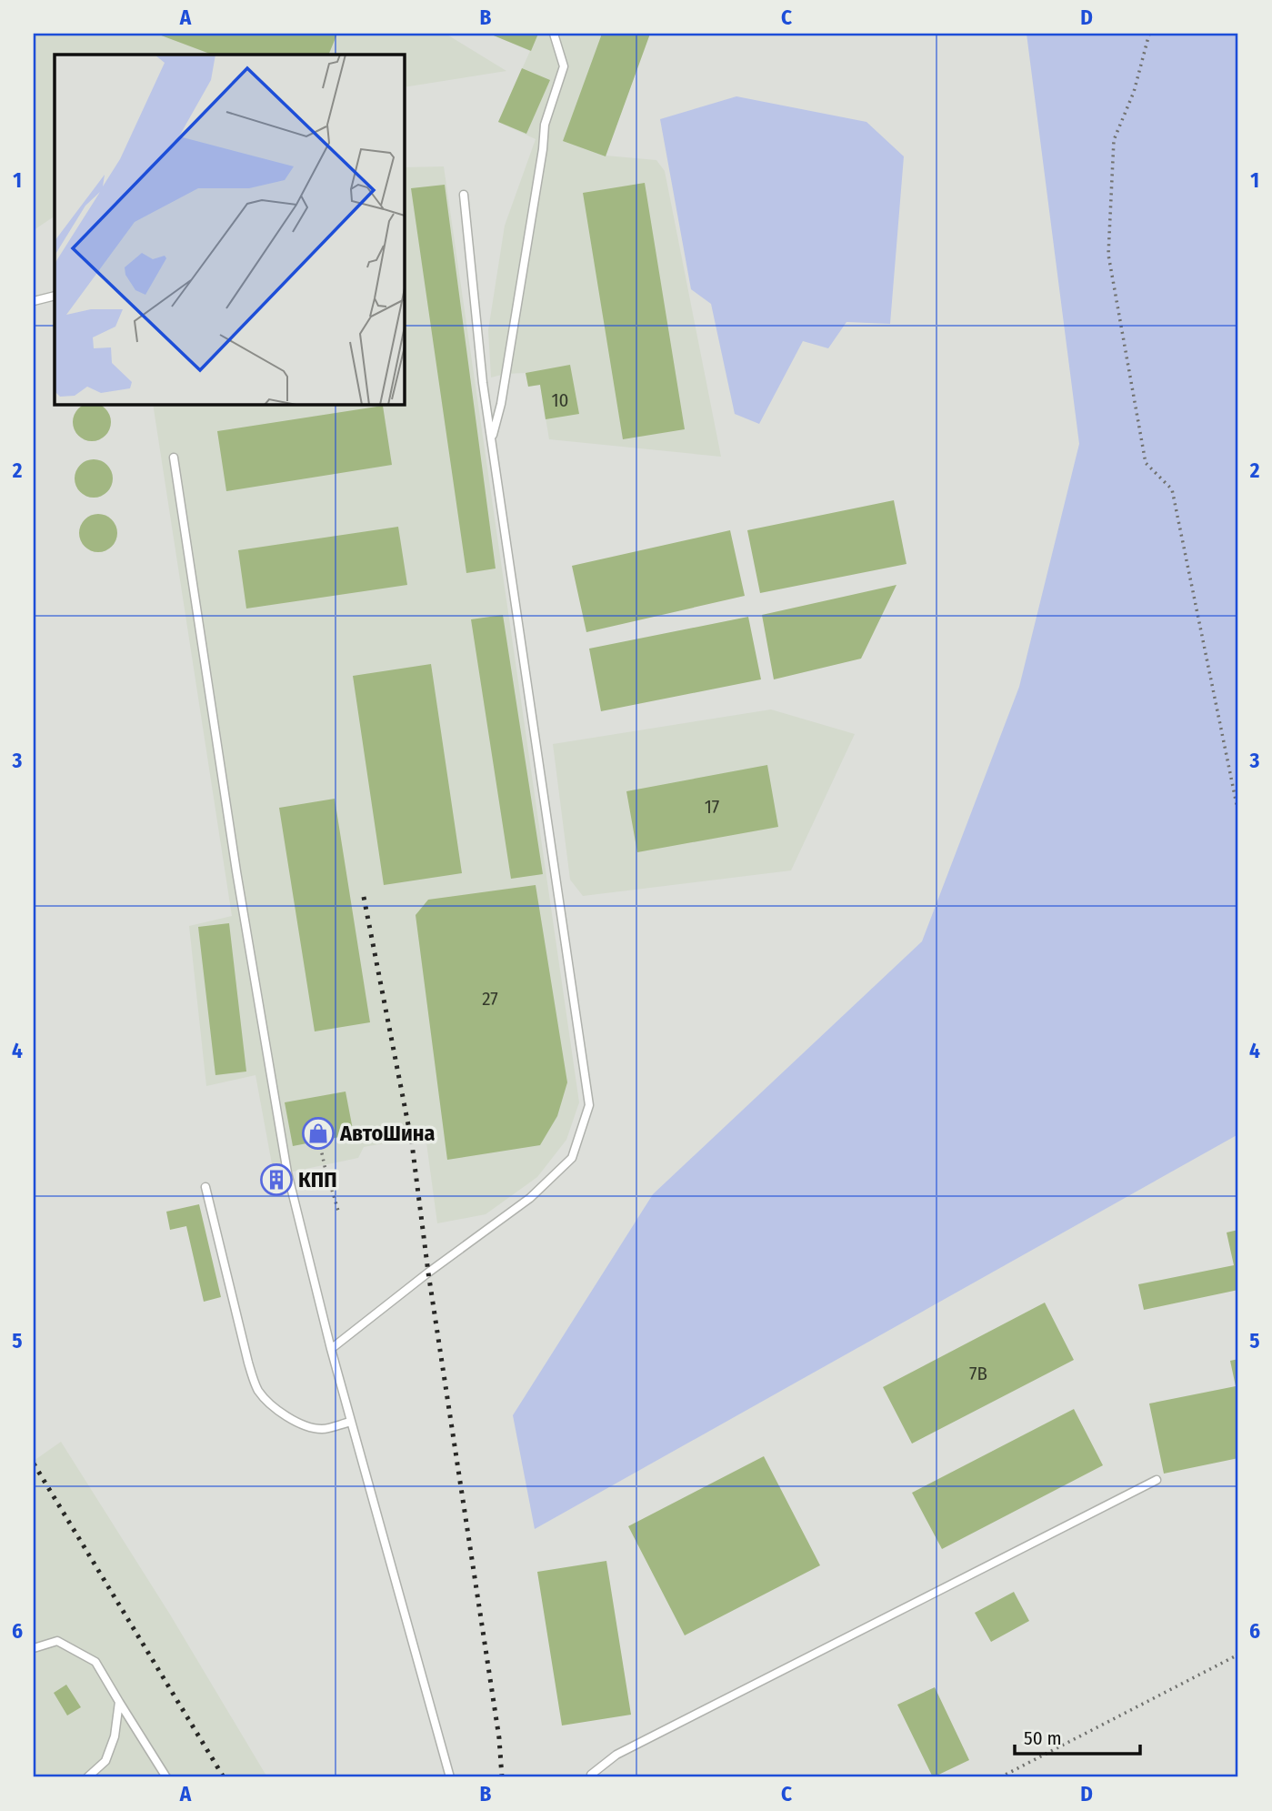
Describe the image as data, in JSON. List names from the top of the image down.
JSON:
{
  "places": {
    "shop": ["АвтоШина"],
    "building": ["КПП"]
  },
  "house_numbers": [
    "10",
    "17",
    "27",
    "7В"
  ],
  "scale_bar": "50 m",
  "grid": {
    "columns": [
      "A",
      "B",
      "C",
      "D"
    ],
    "rows": [
      "1",
      "2",
      "3",
      "4",
      "5",
      "6"
    ]
  }
}
